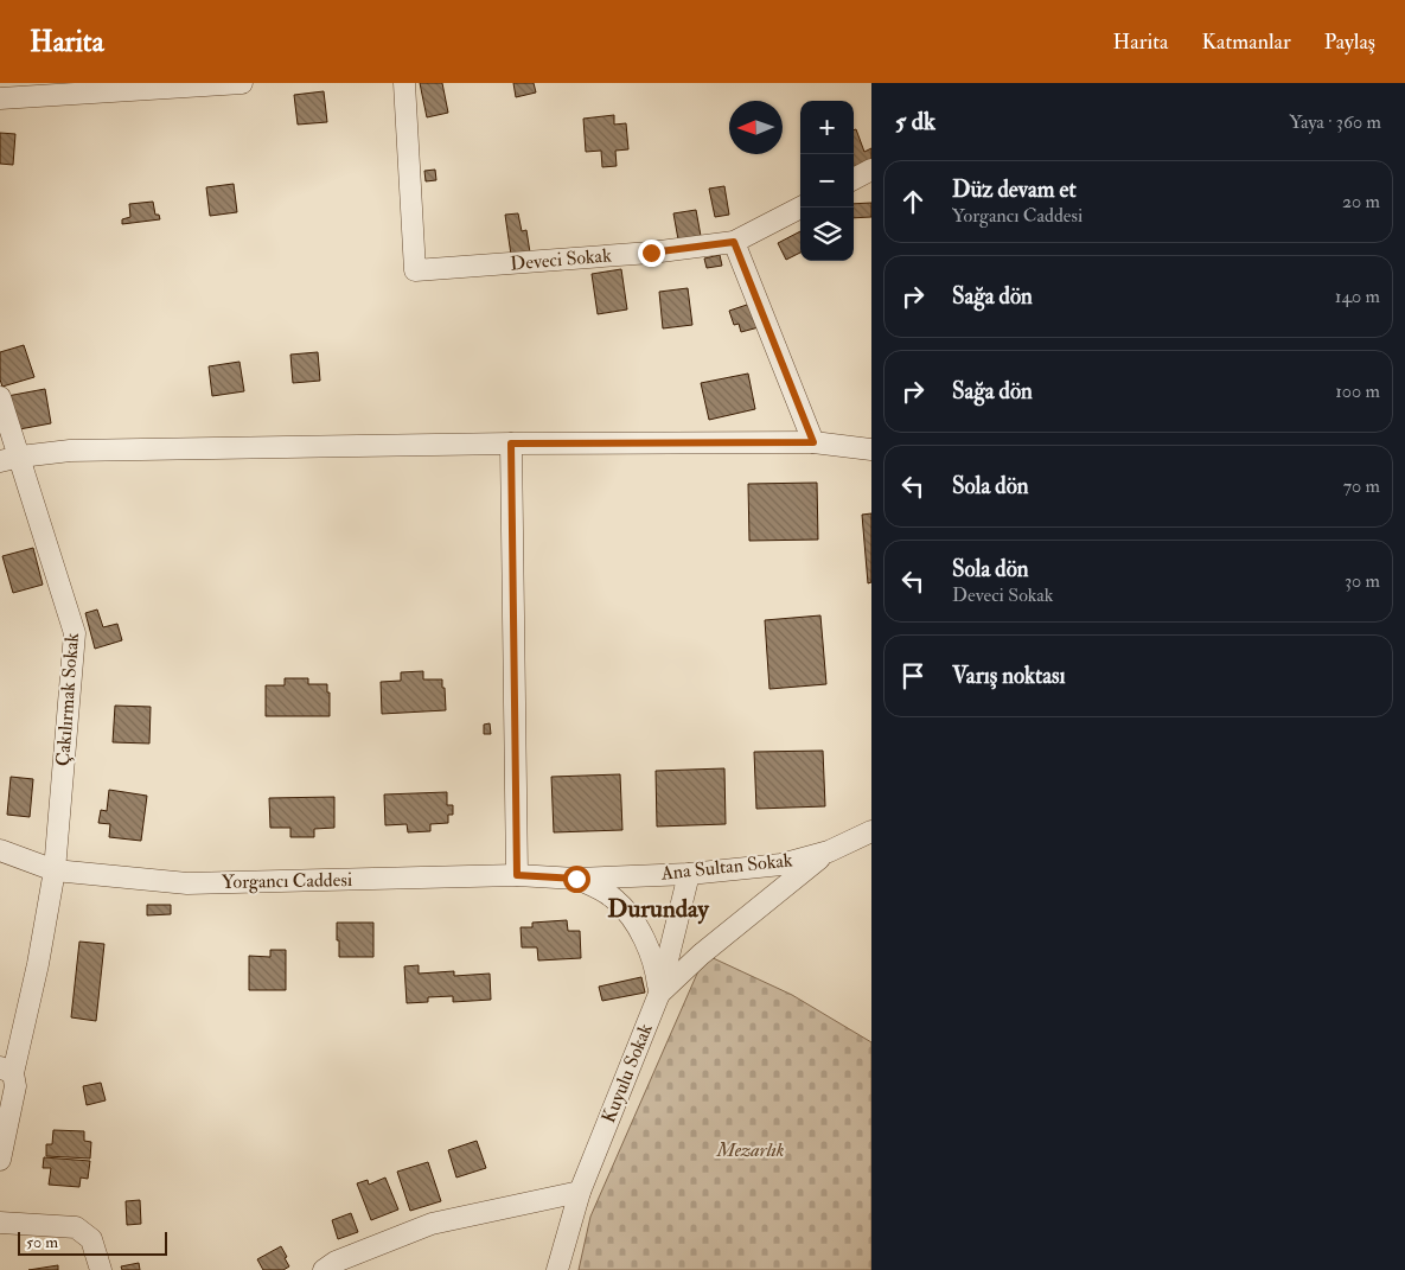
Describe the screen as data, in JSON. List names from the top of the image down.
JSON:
{
  "streets": {
    "street": [
      "Deveci Sokak",
      "Çakılırmak Sokak",
      "Ana Sultan Sokak",
      "Yorgancı Caddesi",
      "Kuyulu Sokak"
    ]
  },
  "crossings": [
    ["Çakılırmak Sokak", "Yorgancı Caddesi"],
    ["Ana Sultan Sokak", "Yorgancı Caddesi"],
    ["Ana Sultan Sokak", "Kuyulu Sokak"]
  ],
  "districts": ["Durunday"],
  "parks": ["Mezarlık"],
  "scale_bar": "50 m",
  "north": "left",
  "page": {
    "header": "Harita",
    "nav": ["Harita", "Katmanlar", "Paylaş"],
    "heading": ["5 dk", "Yaya · 360 m"],
    "map_buttons": ["+", "−"],
    "list": [
      ["Düz devam et", "Yorgancı Caddesi", "20 m"],
      ["Sağa dön", "140 m"],
      ["Sağa dön", "100 m"],
      ["Sola dön", "70 m"],
      ["Sola dön", "Deveci Sokak", "30 m"],
      "Varış noktası"
    ],
    "scale": "50 m"
  }
}
